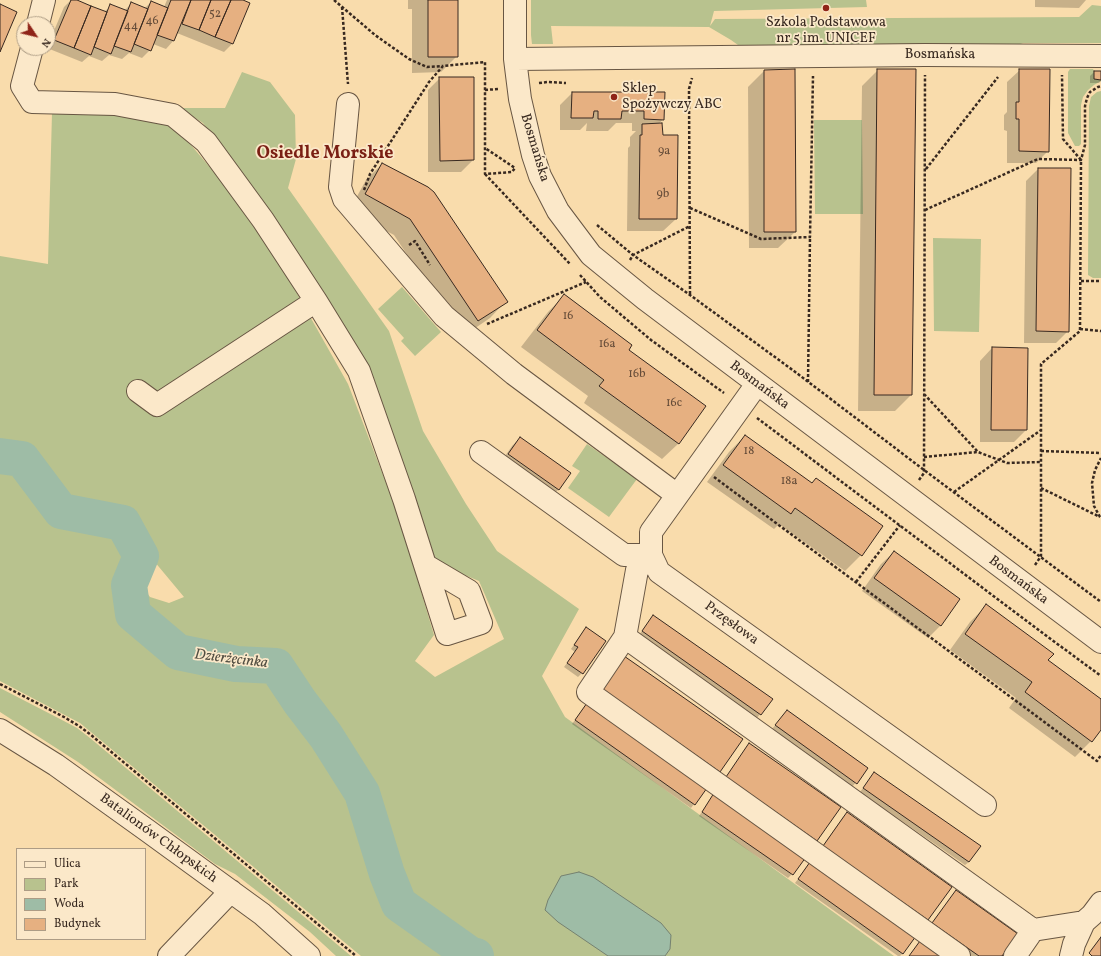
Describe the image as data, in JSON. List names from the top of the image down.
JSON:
{
  "streets": {
    "street": ["Bosmańska", "Przęsłowa", "Batalionów Chłopskich"]
  },
  "crossings": [
    ["Bosmańska", "Przęsłowa"]
  ],
  "districts": ["Osiedle Morskie"],
  "water": ["Dzierżęcinka"],
  "places": ["Szkola Podstawowa nr 5 im. UNICEF", "Sklep Spożywczy ABC"],
  "house_numbers": [
    "52",
    "46",
    "44",
    "9a",
    "9b",
    "16",
    "16a",
    "16b",
    "16c",
    "18",
    "18a"
  ],
  "legend": [
    "Ulica",
    "Park",
    "Woda",
    "Budynek"
  ],
  "north": "bottom right"
}
